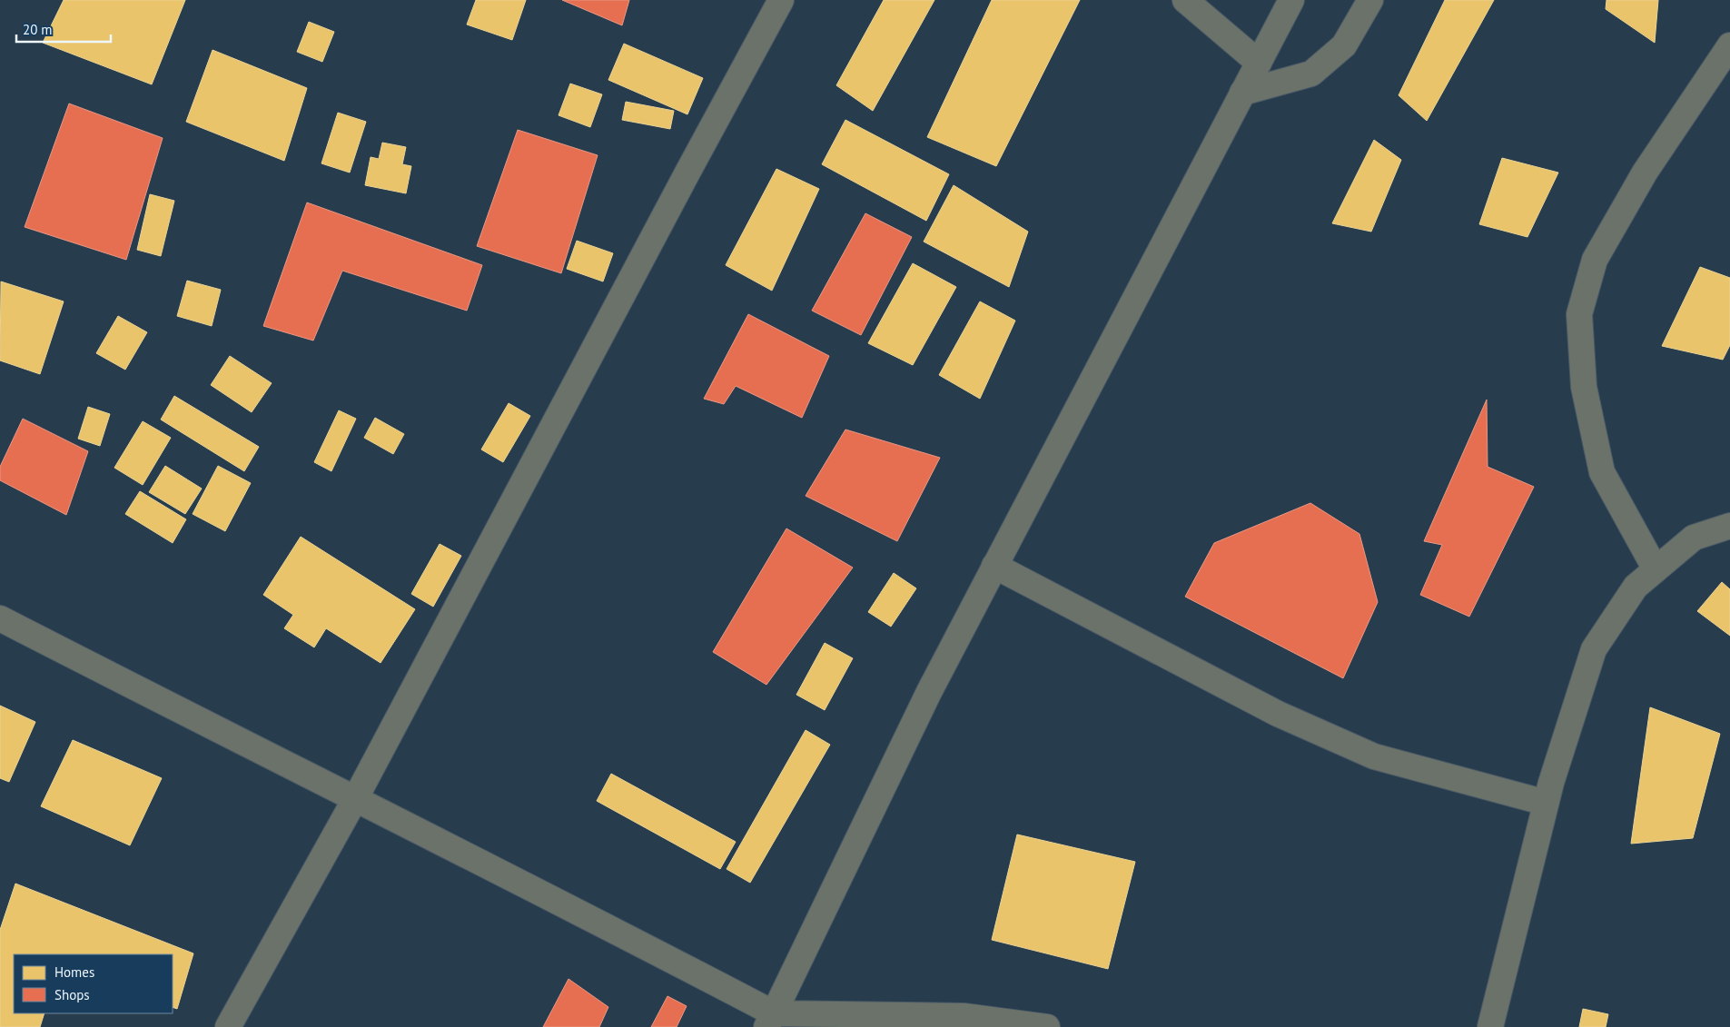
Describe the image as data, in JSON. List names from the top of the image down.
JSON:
{
  "legend": ["Homes", "Shops"],
  "scale_bar": "20 m"
}
